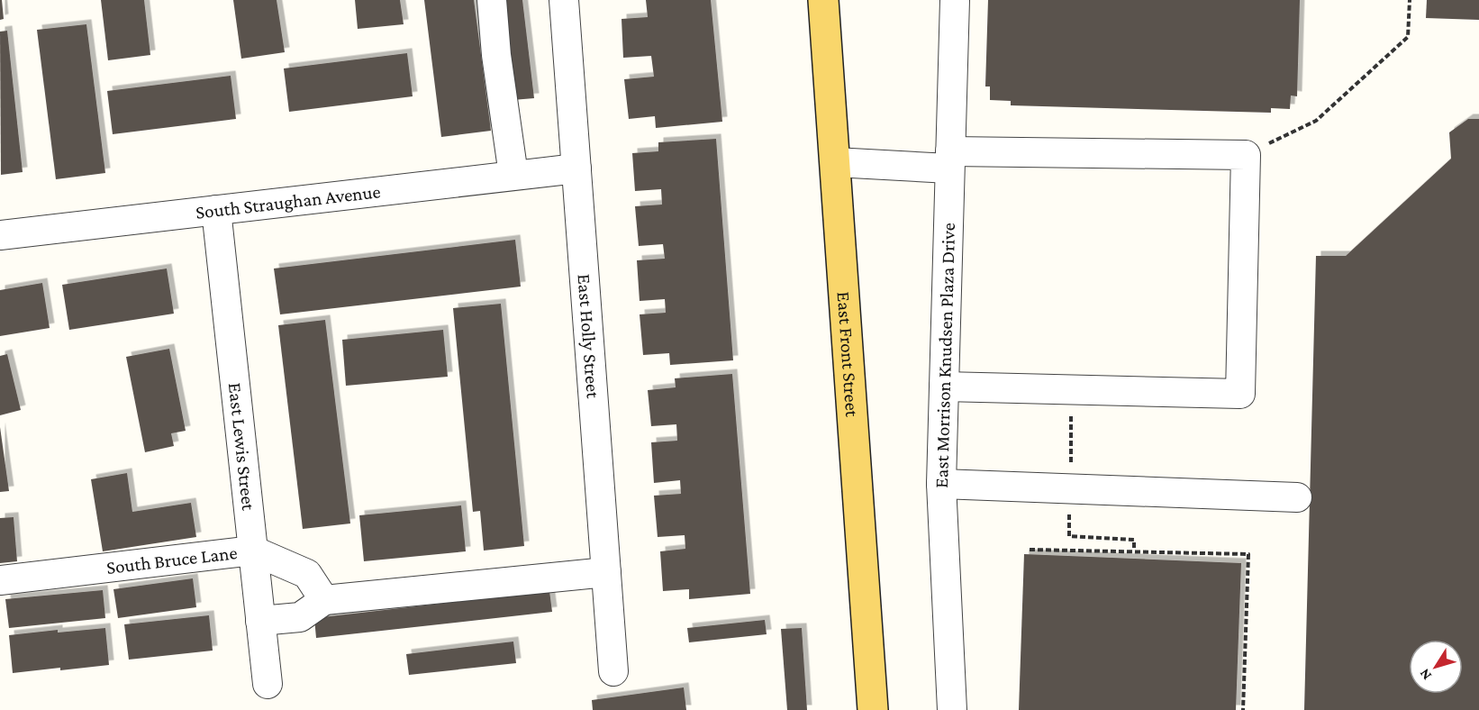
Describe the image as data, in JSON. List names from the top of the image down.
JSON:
{
  "streets": {
    "main road": ["East Front Street"],
    "street": [
      "South Straughan Avenue",
      "East Holly Street",
      "East Morrison Knudsen Plaza Drive",
      "East Lewis Street",
      "South Bruce Lane"
    ]
  },
  "crossings": [
    ["South Straughan Avenue", "East Holly Street"],
    ["South Straughan Avenue", "East Lewis Street"],
    ["East Lewis Street", "South Bruce Lane"]
  ],
  "north": "bottom left"
}
